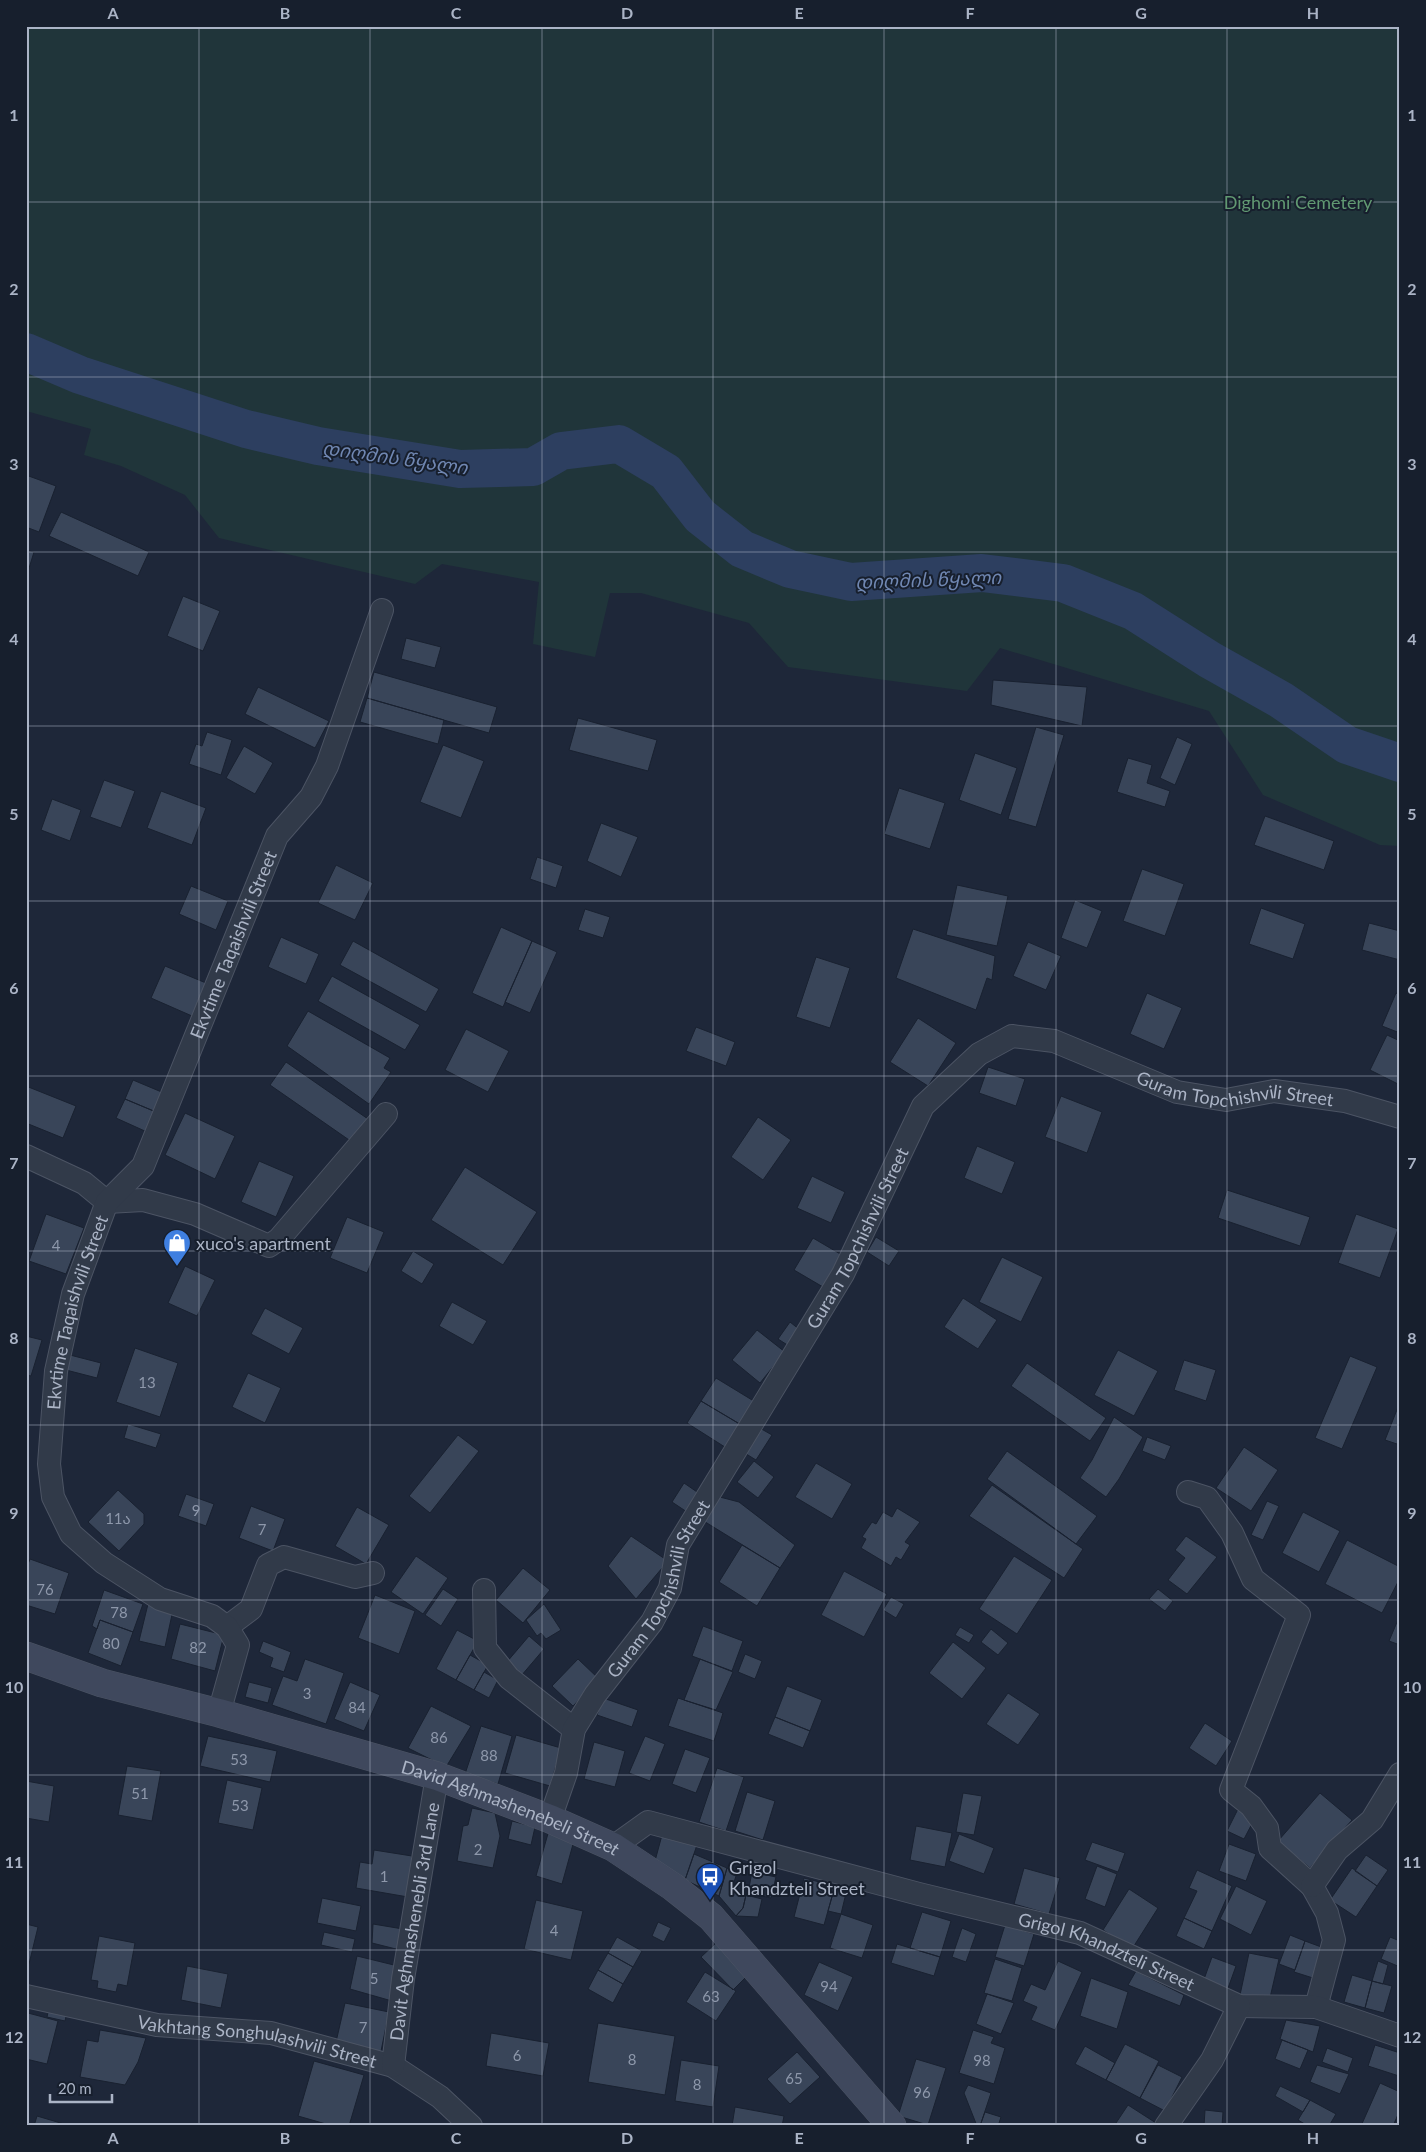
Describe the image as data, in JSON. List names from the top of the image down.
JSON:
{
  "streets": {
    "street": [
      "Ekvtime Taqaishvili Street",
      "Guram Topchishvili Street",
      "David Aghmashenebeli Street",
      "Davit Aghmashenebli 3rd Lane",
      "Grigol Khandzteli Street",
      "Vakhtang Songhulashvili Street"
    ]
  },
  "crossings": [
    ["Guram Topchishvili Street", "David Aghmashenebeli Street"],
    ["David Aghmashenebeli Street", "Davit Aghmashenebli 3rd Lane"],
    ["David Aghmashenebeli Street", "Grigol Khandzteli Street"],
    ["Davit Aghmashenebli 3rd Lane", "Vakhtang Songhulashvili Street"]
  ],
  "water": ["დიღმის წყალი"],
  "parks": ["Dighomi Cemetery"],
  "places": {
    "shop": ["xuco's apartment"],
    "bus stop": ["Grigol Khandzteli Street"]
  },
  "house_numbers": [
    "4",
    "13",
    "9",
    "11ა",
    "7",
    "76",
    "78",
    "80",
    "82",
    "3",
    "84",
    "86",
    "88",
    "53",
    "51",
    "53",
    "2",
    "1",
    "4",
    "5",
    "94",
    "63",
    "7",
    "6",
    "8",
    "98",
    "65",
    "8",
    "96"
  ],
  "scale_bar": "20 m",
  "grid": {
    "columns": [
      "A",
      "B",
      "C",
      "D",
      "E",
      "F",
      "G",
      "H"
    ],
    "rows": [
      "1",
      "2",
      "3",
      "4",
      "5",
      "6",
      "7",
      "8",
      "9",
      "10",
      "11",
      "12"
    ]
  }
}
